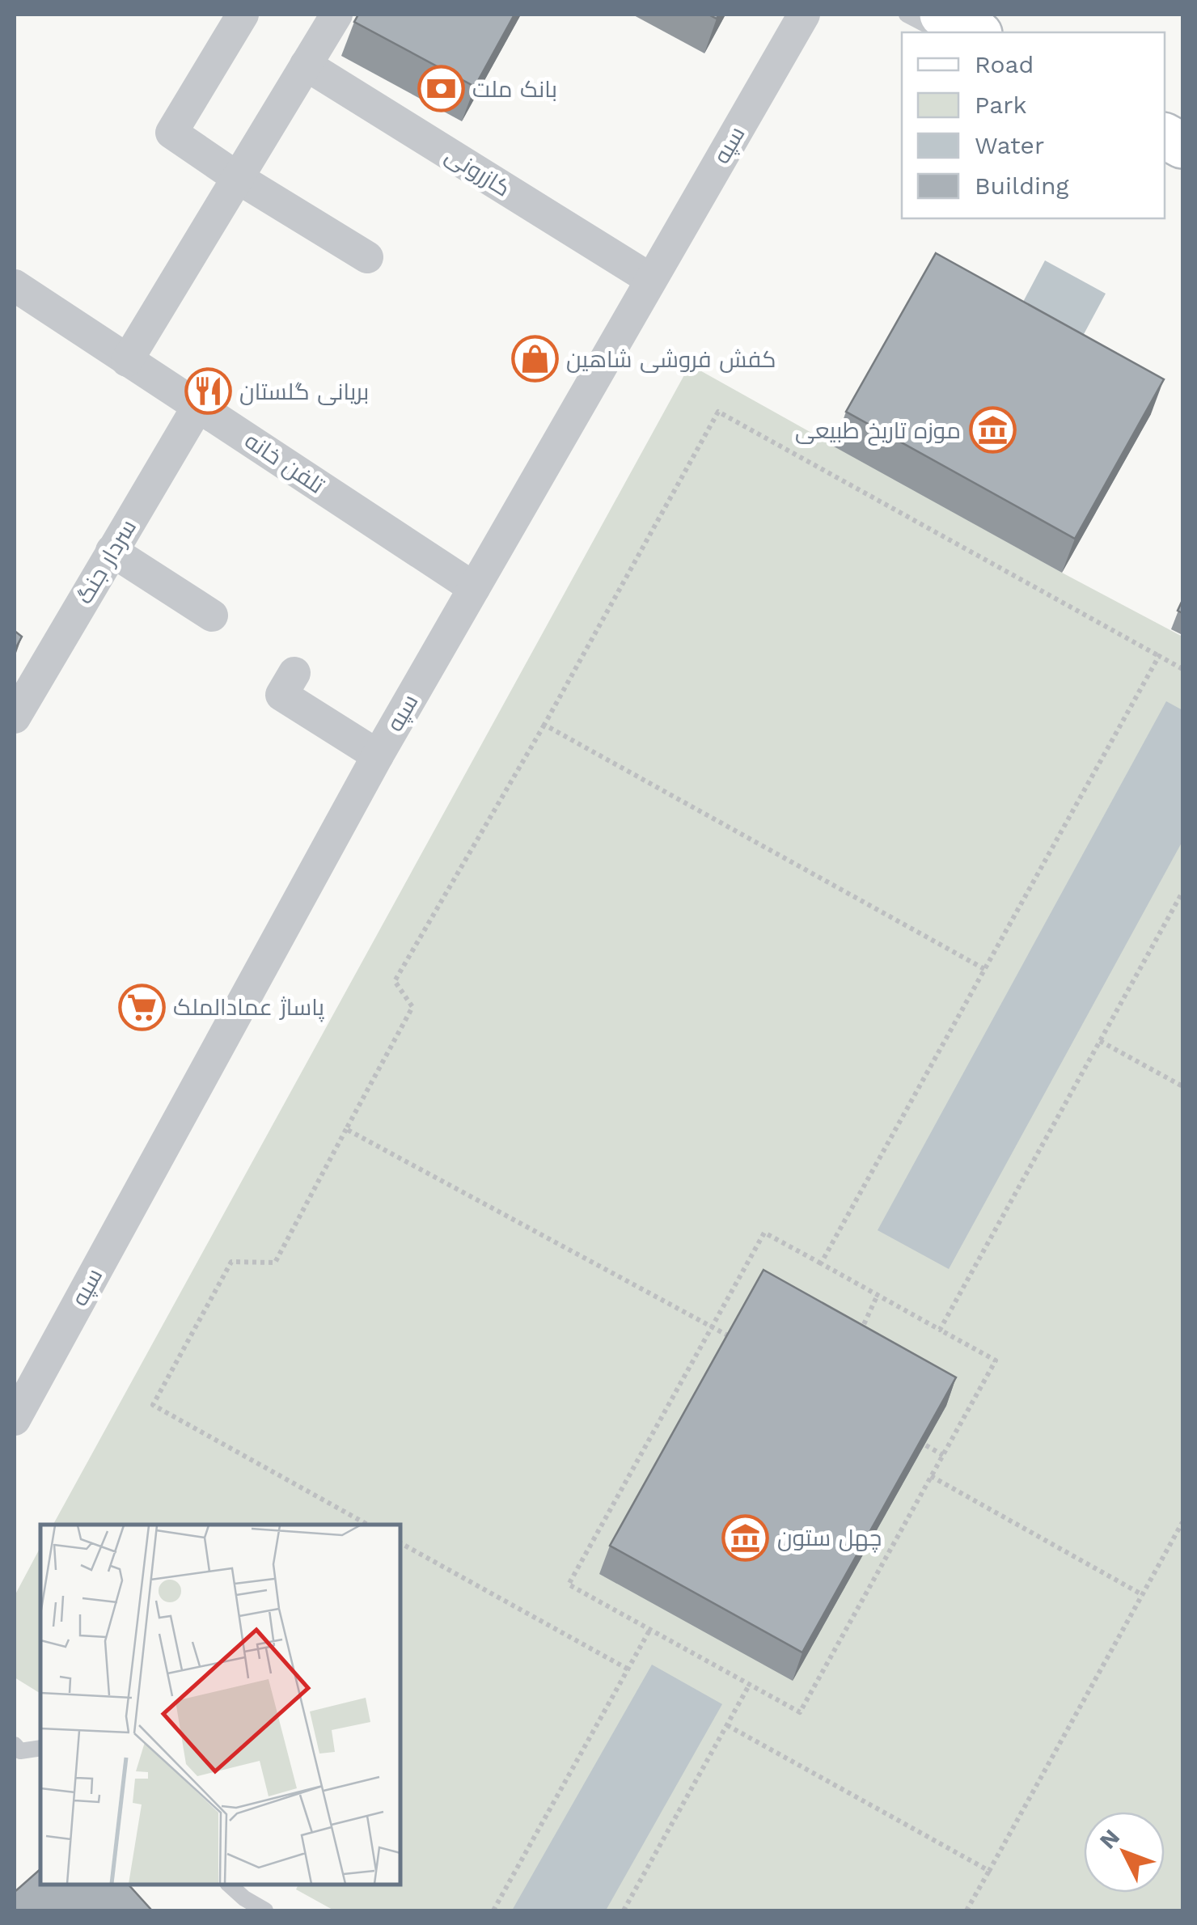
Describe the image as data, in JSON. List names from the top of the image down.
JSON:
{
  "streets": {
    "street": [
      "سپه",
      "کازرونی",
      "تلفن خانه",
      "سردار جنگ"
    ]
  },
  "crossings": [
    ["سپه", "کازرونی"],
    ["سپه", "تلفن خانه"],
    ["تلفن خانه", "سردار جنگ"]
  ],
  "places": {
    "bank": ["بانک ملت"],
    "shop": ["کفش فروشی شاهین"],
    "restaurant": ["بریانی گلستان"],
    "museum": ["موزه تاریخ طبیعی", "چهل ستون"],
    "supermarket": ["پاساژ عمادالملک"]
  },
  "legend": [
    "Road",
    "Park",
    "Water",
    "Building"
  ],
  "north": "top left"
}
